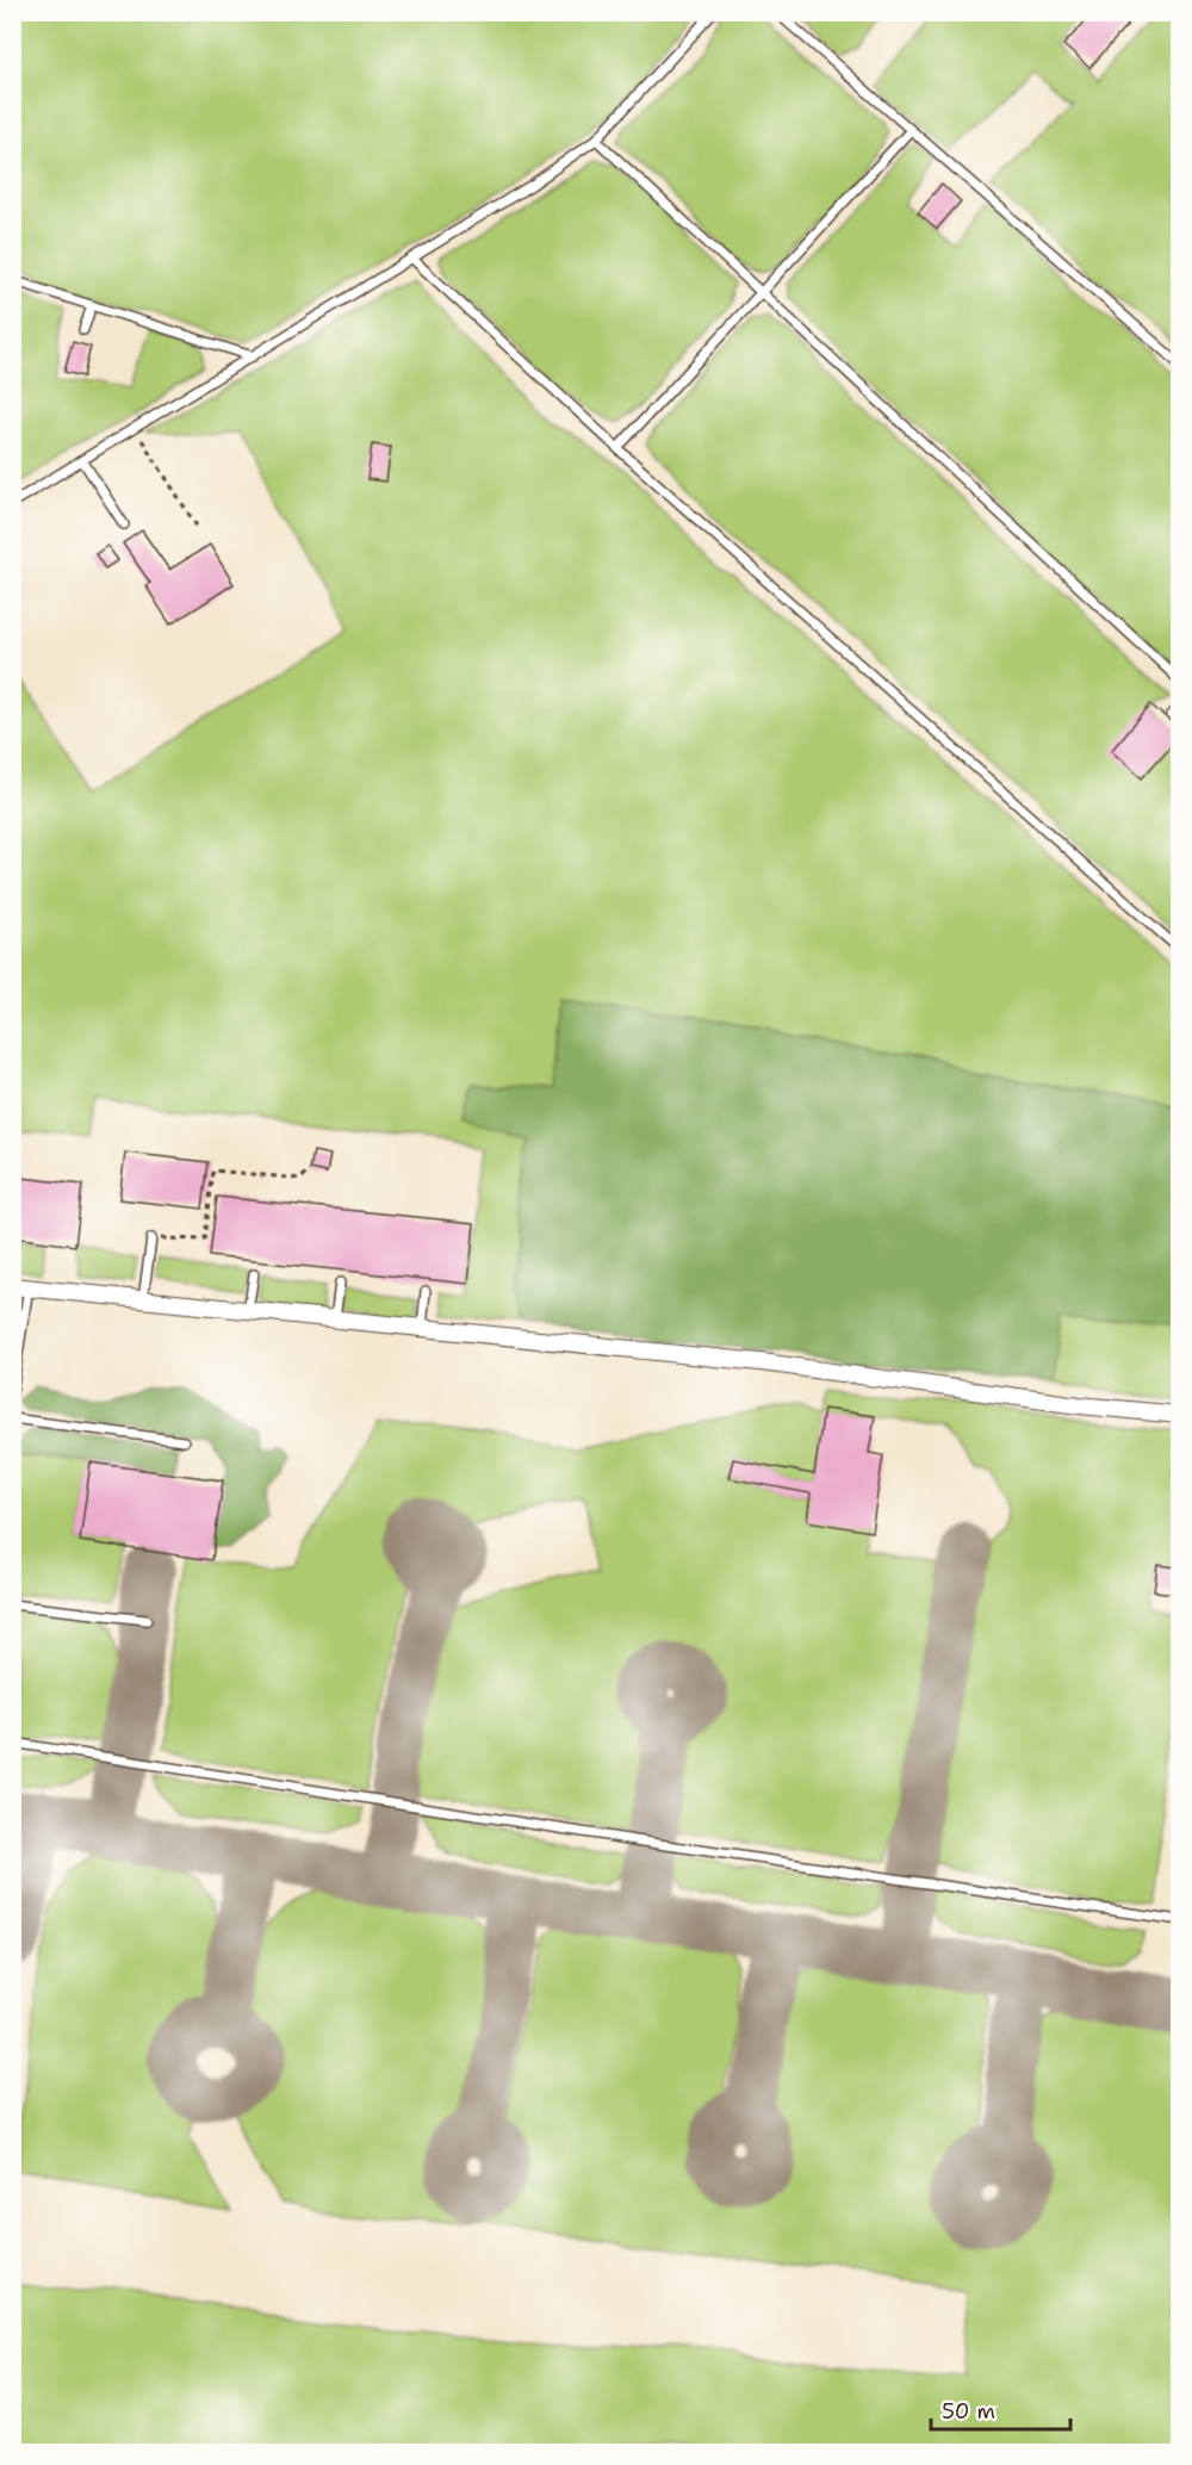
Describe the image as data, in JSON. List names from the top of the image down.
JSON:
{
  "scale_bar": "50 m"
}
